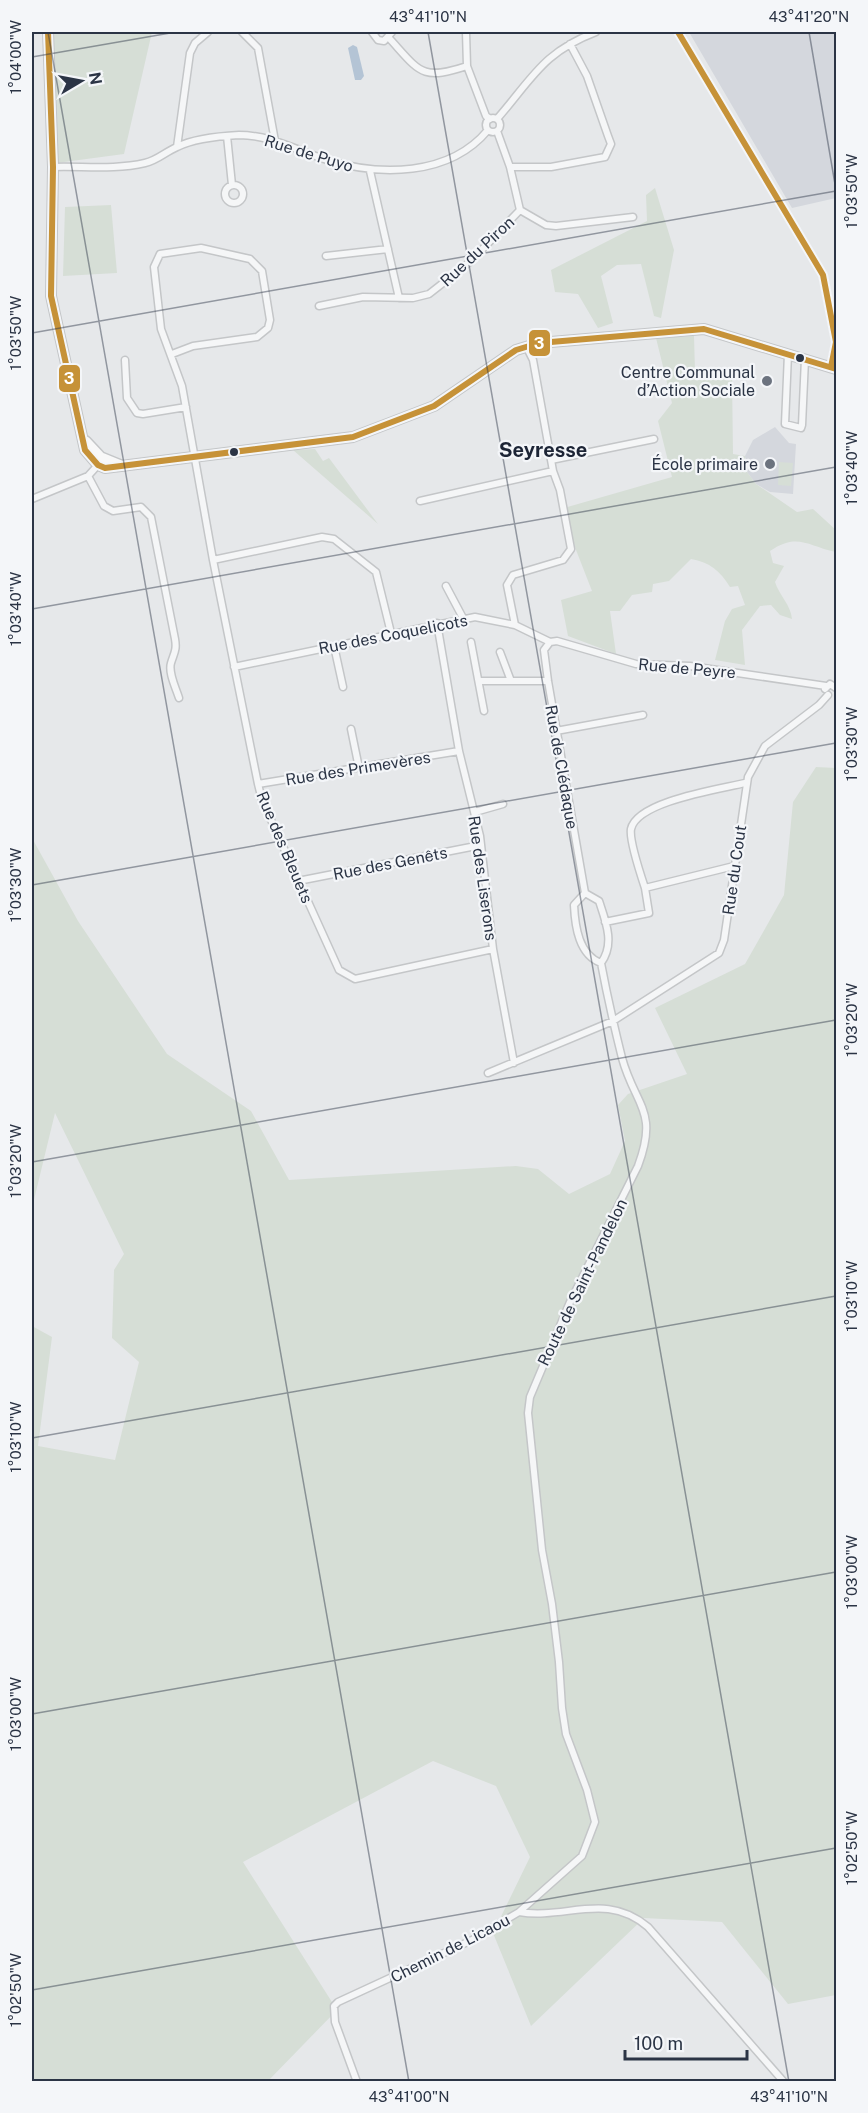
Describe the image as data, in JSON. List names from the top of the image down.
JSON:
{
  "streets": {
    "street": [
      "Rue de Puyo",
      "Rue du Piron",
      "Rue des Coquelicots",
      "Rue de Peyre",
      "Rue de Clédaque",
      "Rue des Primevères",
      "Rue des Bleuets",
      "Rue des Genêts",
      "Rue du Cout",
      "Rue des Liserons",
      "Route de Saint-Pandelon",
      "Chemin de Licaou"
    ]
  },
  "crossings": [
    ["Rue des Coquelicots", "Rue de Peyre"],
    ["Rue des Coquelicots", "Rue de Clédaque"],
    ["Rue des Coquelicots", "Rue des Bleuets"],
    ["Rue des Coquelicots", "Rue des Liserons"],
    ["Rue de Peyre", "Rue de Clédaque"],
    ["Rue de Peyre", "Rue du Cout"],
    ["Rue de Clédaque", "Rue du Cout"],
    ["Rue de Clédaque", "Route de Saint-Pandelon"],
    ["Rue des Primevères", "Rue des Bleuets"],
    ["Rue des Primevères", "Rue des Liserons"],
    ["Rue des Bleuets", "Rue des Genêts"],
    ["Rue des Bleuets", "Rue des Liserons"],
    ["Rue des Genêts", "Rue des Liserons"],
    ["Rue du Cout", "Rue des Liserons"],
    ["Rue du Cout", "Route de Saint-Pandelon"],
    ["Route de Saint-Pandelon", "Chemin de Licaou"]
  ],
  "districts": ["Seyresse"],
  "places": ["Centre Communal d’Action Sociale", "École primaire"],
  "lines": ["transit line 3"],
  "scale_bar": "100 m",
  "north": "right",
  "coordinates": [
    "43°41'10\"N",
    "43°41'20\"N",
    "1°04'00\"W",
    "1°03'50\"W",
    "1°03'40\"W",
    "1°03'30\"W",
    "1°03'20\"W",
    "1°03'10\"W",
    "1°03'00\"W",
    "1°02'50\"W",
    "43°41'00\"N"
  ]
}
